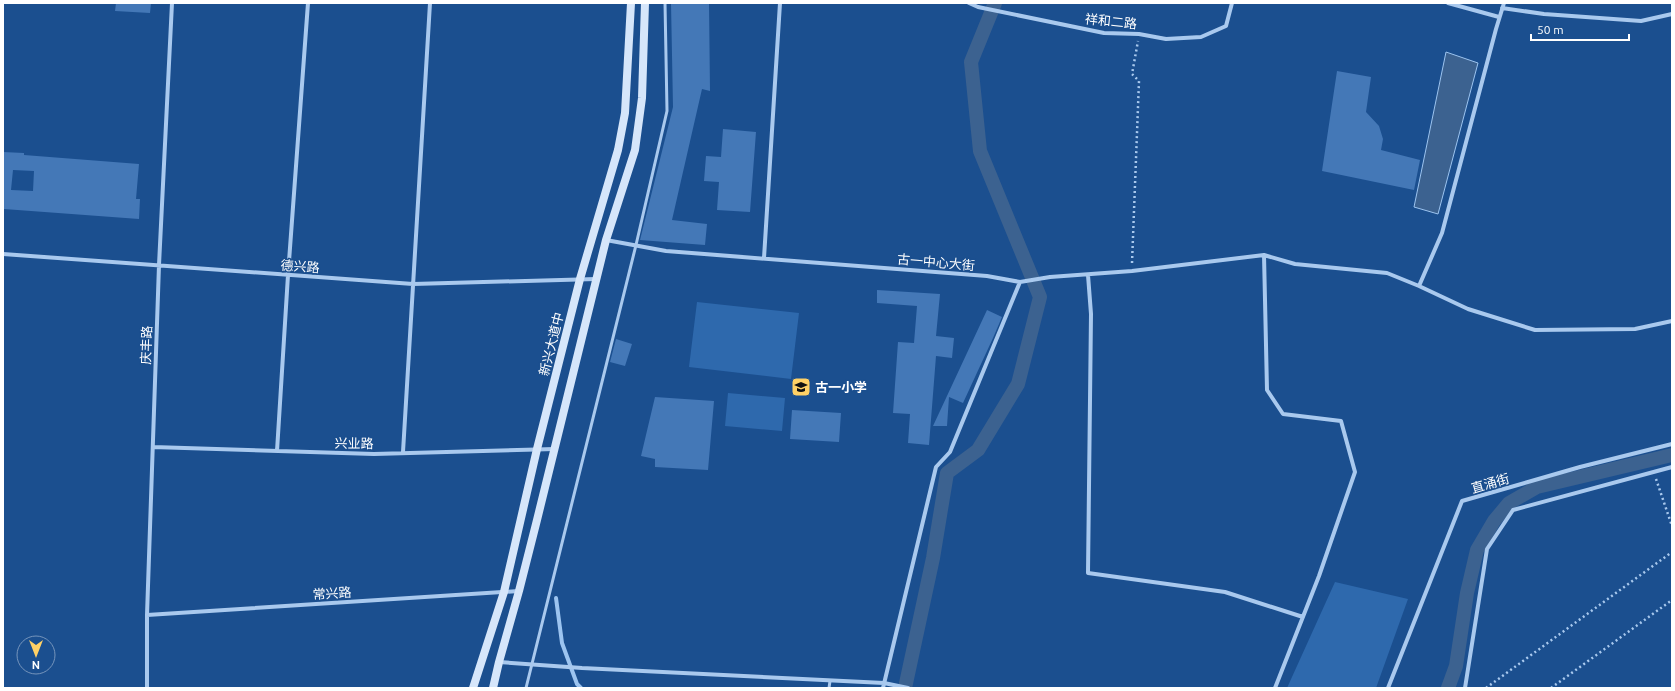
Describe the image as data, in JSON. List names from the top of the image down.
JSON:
{
  "streets": {
    "main road": ["新兴大道中"],
    "street": [
      "祥和二路",
      "古一中心大街",
      "德兴路",
      "庆丰路",
      "兴业路",
      "直涌街",
      "常兴路"
    ]
  },
  "crossings": [
    ["德兴路", "新兴大道中"],
    ["德兴路", "庆丰路"],
    ["新兴大道中", "兴业路"],
    ["新兴大道中", "常兴路"],
    ["庆丰路", "兴业路"],
    ["庆丰路", "常兴路"]
  ],
  "places": {
    "school or university": ["古一小学"]
  },
  "scale_bar": "50 m",
  "north": "bottom"
}
